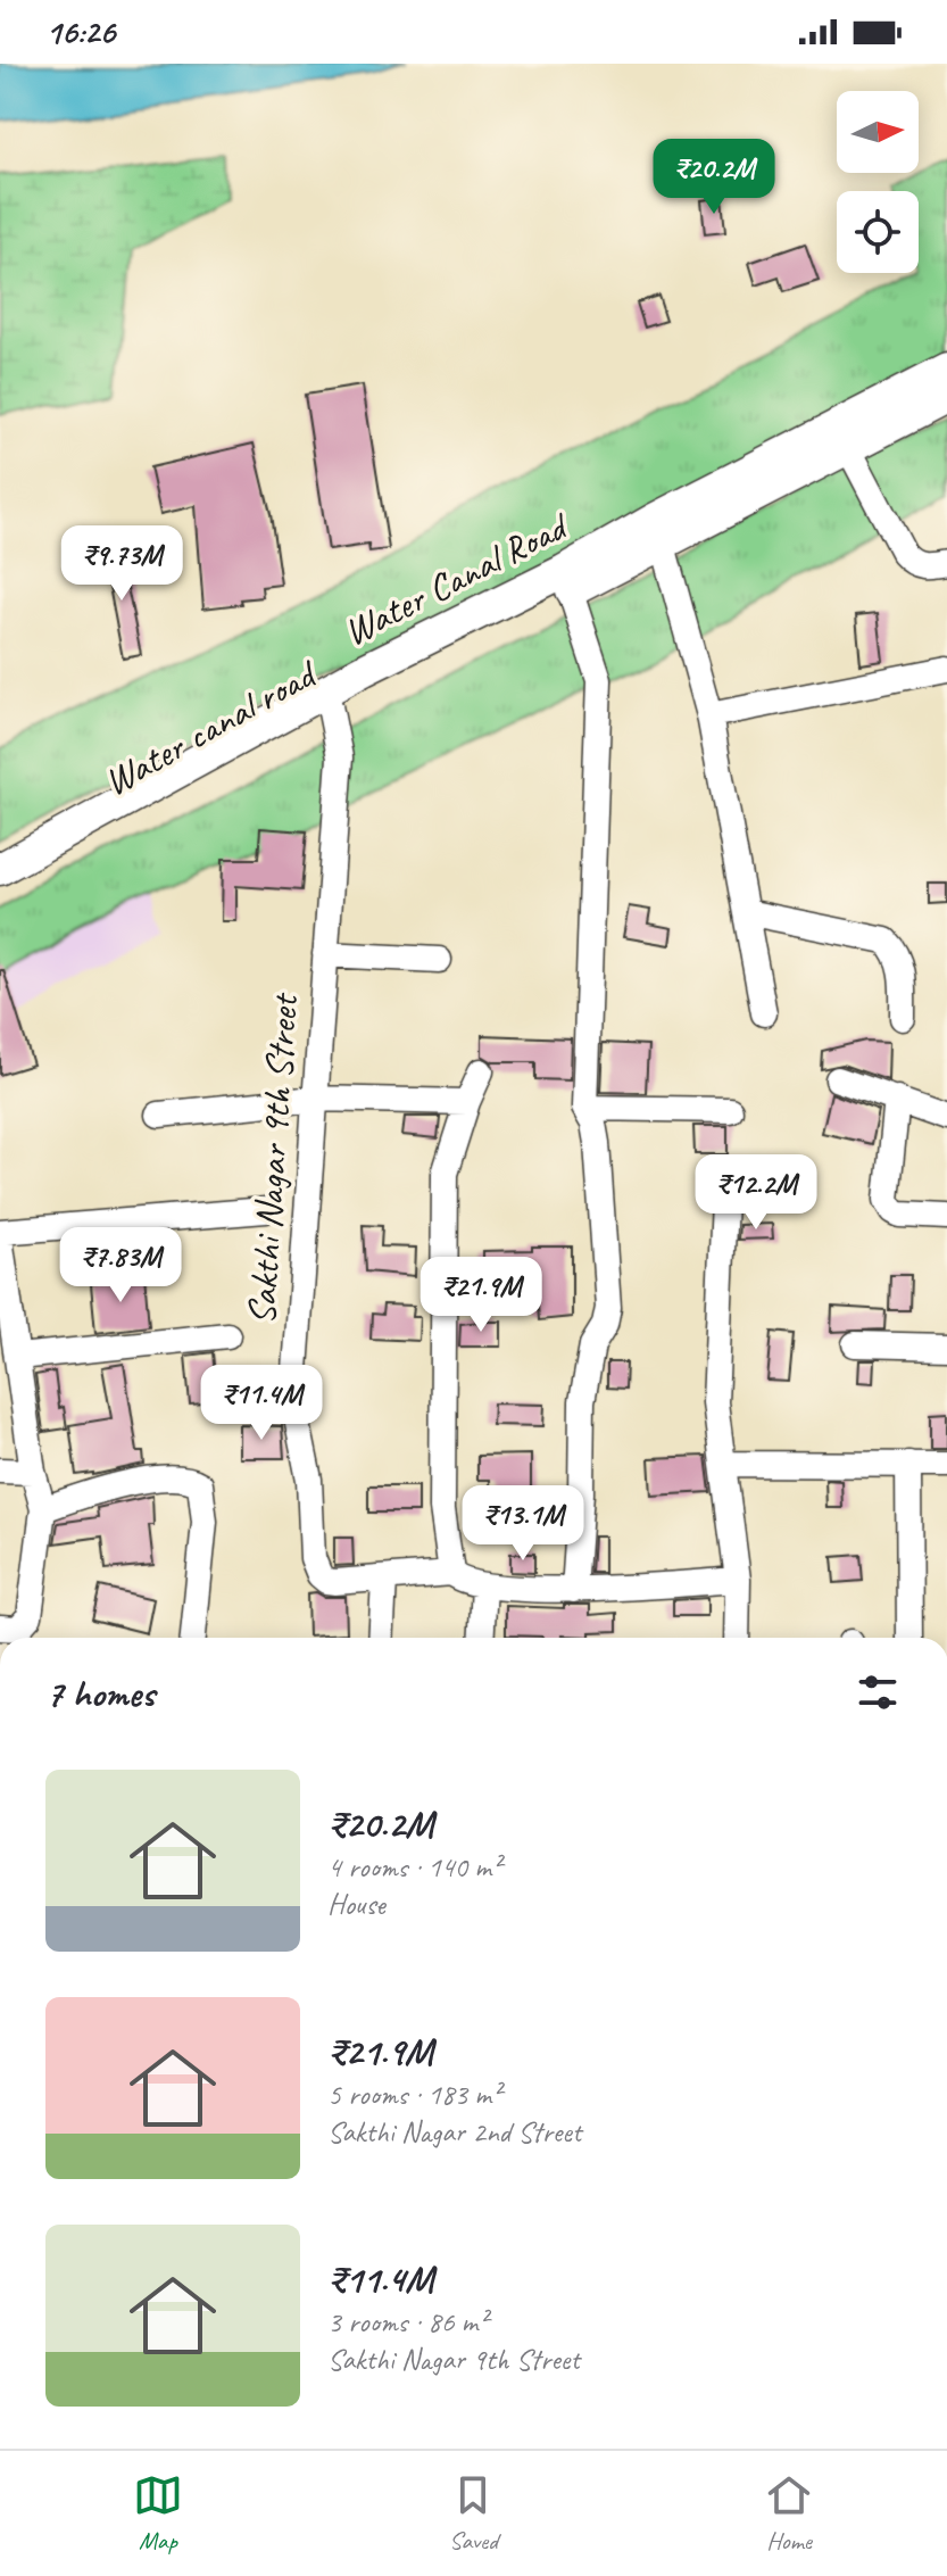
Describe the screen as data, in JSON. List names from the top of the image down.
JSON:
{
  "streets": {
    "main road": ["Water Canal Road", "Water canal road"],
    "street": ["Sakthi Nagar 9th Street"]
  },
  "crossings": [
    ["Water Canal Road", "Water canal road"],
    ["Water canal road", "Sakthi Nagar 9th Street"]
  ],
  "north": "right",
  "page": {
    "status": "16:26",
    "price": [
      "₹20.2M",
      "₹9.73M",
      "₹12.2M",
      "₹7.83M",
      "₹21.9M",
      "₹11.4M",
      "₹13.1M"
    ],
    "heading": "7 homes",
    "list": [
      {
        "name": "₹20.2M",
        "note": "4 rooms · 140 m² · House"
      },
      {
        "name": "₹21.9M",
        "note": "5 rooms · 183 m² · Sakthi Nagar 2nd Street"
      },
      {
        "name": "₹11.4M",
        "note": "3 rooms · 86 m² · Sakthi Nagar 9th Street"
      }
    ],
    "tabs": ["Map", "Saved", "Home"]
  }
}
